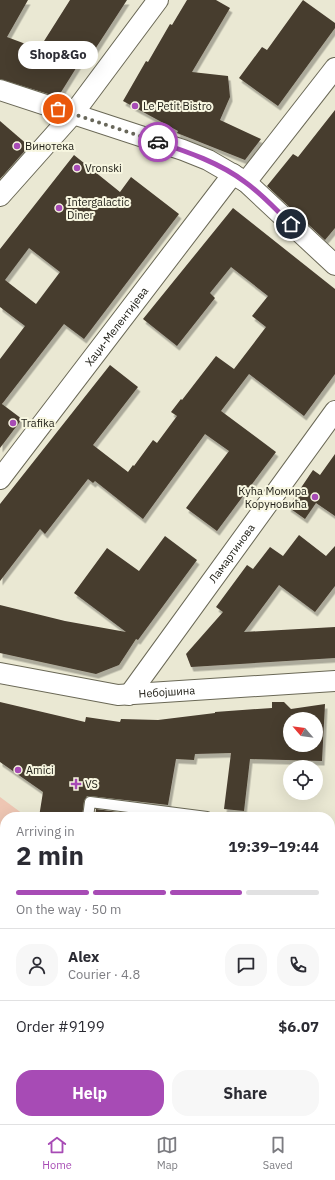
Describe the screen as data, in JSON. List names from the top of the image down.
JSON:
{
  "streets": {
    "street": ["Хаџи-Мелентијева", "Ламартинова", "Небојшина"]
  },
  "crossings": [
    ["Ламартинова", "Небојшина"]
  ],
  "places": {
    "other": [
      "Le Petit Bistro",
      "Shop&Go",
      "Винотека",
      "Vronski",
      "Intergalactic Diner",
      "Trafika",
      "Кућа Момира Коруновића",
      "Amici"
    ],
    "health": ["VS"]
  },
  "north": "top left",
  "page": {
    "bubble": "Shop&Go",
    "heading": ["2 min", "Arriving in", "19:39–19:44"],
    "panel": [
      "Alex",
      "Courier · 4.8",
      "Order #9199",
      "$6.07"
    ],
    "bar": "On the way · 50 m",
    "buttons": ["Help", "Share"],
    "tabs": ["Home", "Map", "Saved"]
  }
}
